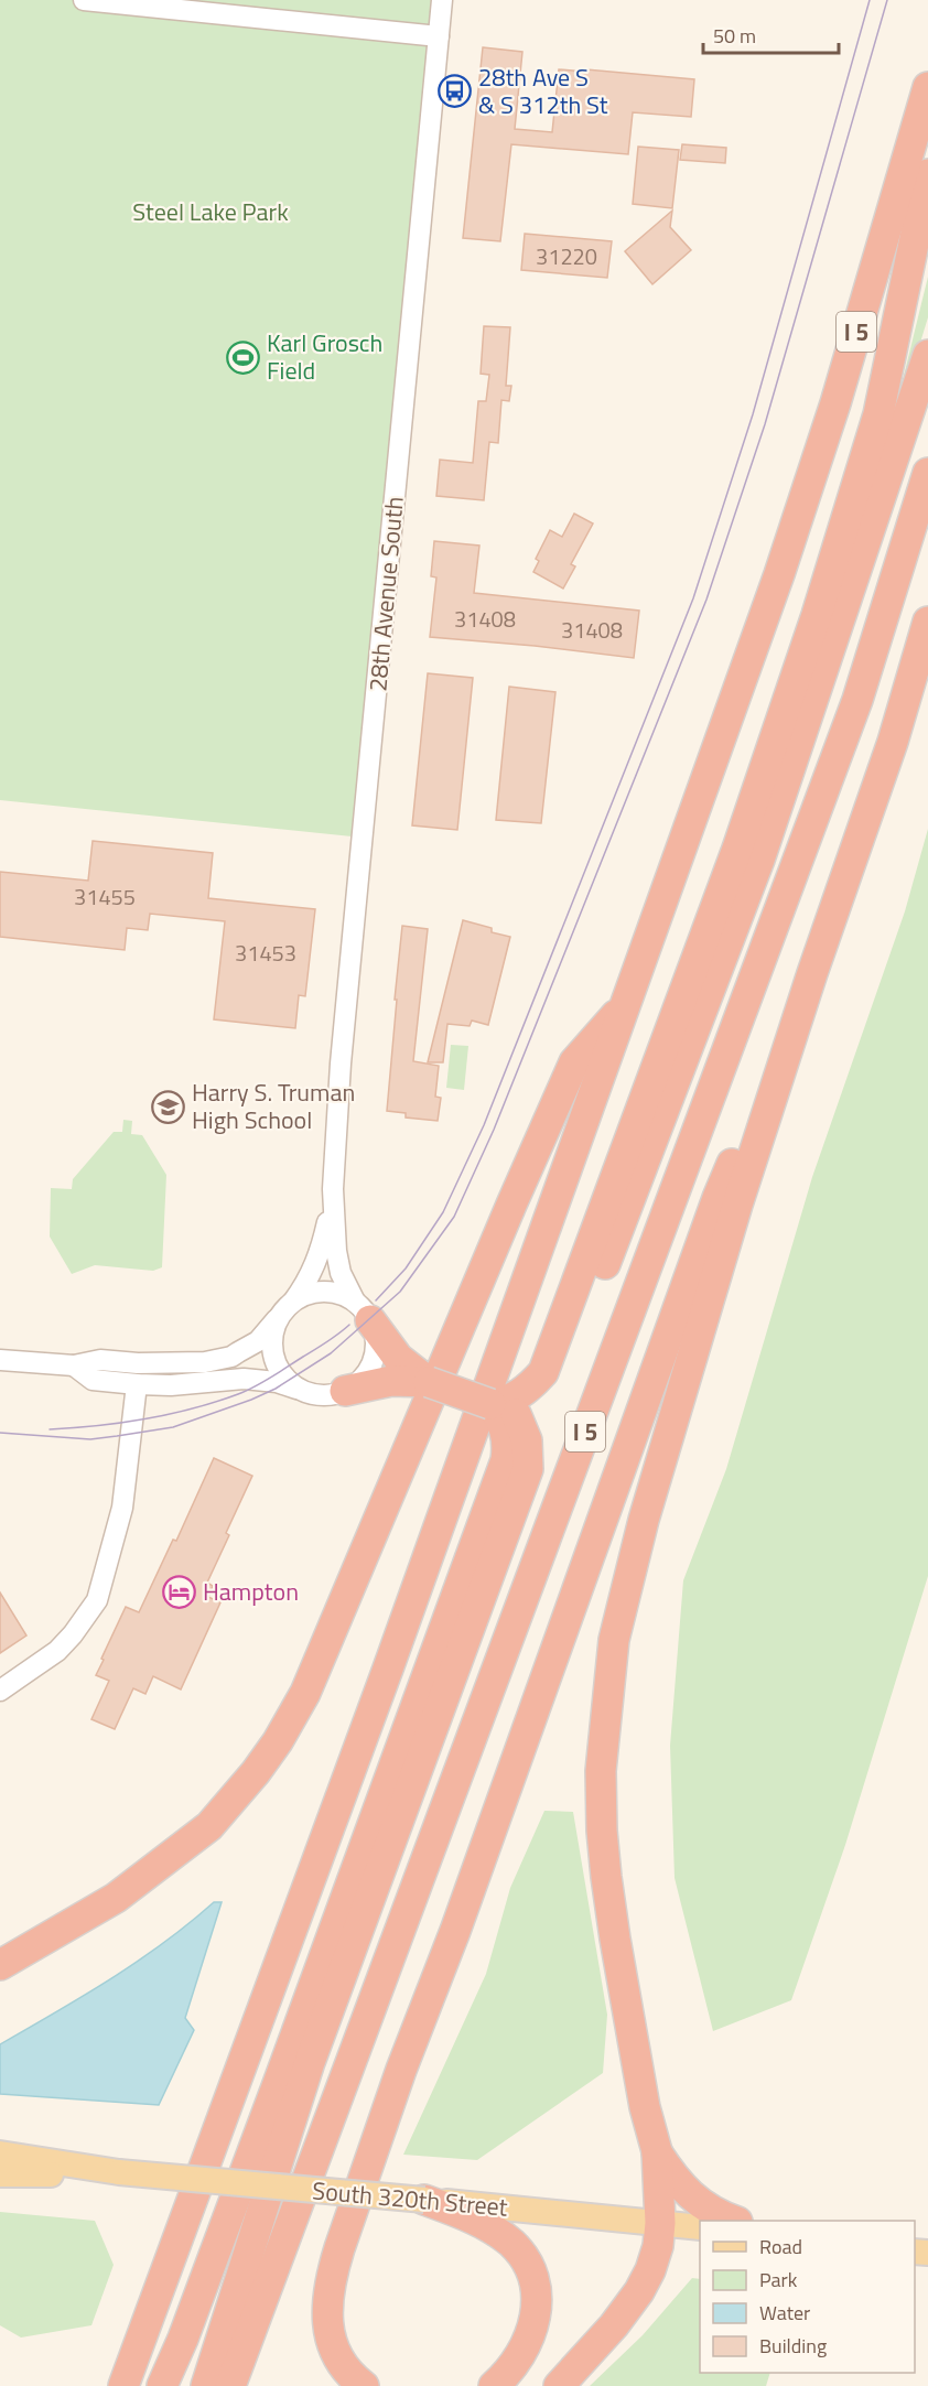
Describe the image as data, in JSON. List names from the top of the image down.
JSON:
{
  "streets": {
    "highway": ["I 5"],
    "main road": ["South 320th Street"],
    "street": ["28th Avenue South"]
  },
  "parks": ["Steel Lake Park"],
  "places": {
    "bus stop": ["28th Ave S & S 312th St"],
    "sports": ["Karl Grosch Field"],
    "school or university": ["Harry S. Truman High School"],
    "hotel": ["Hampton"]
  },
  "house_numbers": [
    "31220",
    "31408",
    "31408",
    "31455",
    "31453"
  ],
  "legend": [
    "Road",
    "Park",
    "Water",
    "Building"
  ],
  "scale_bar": "50 m"
}
